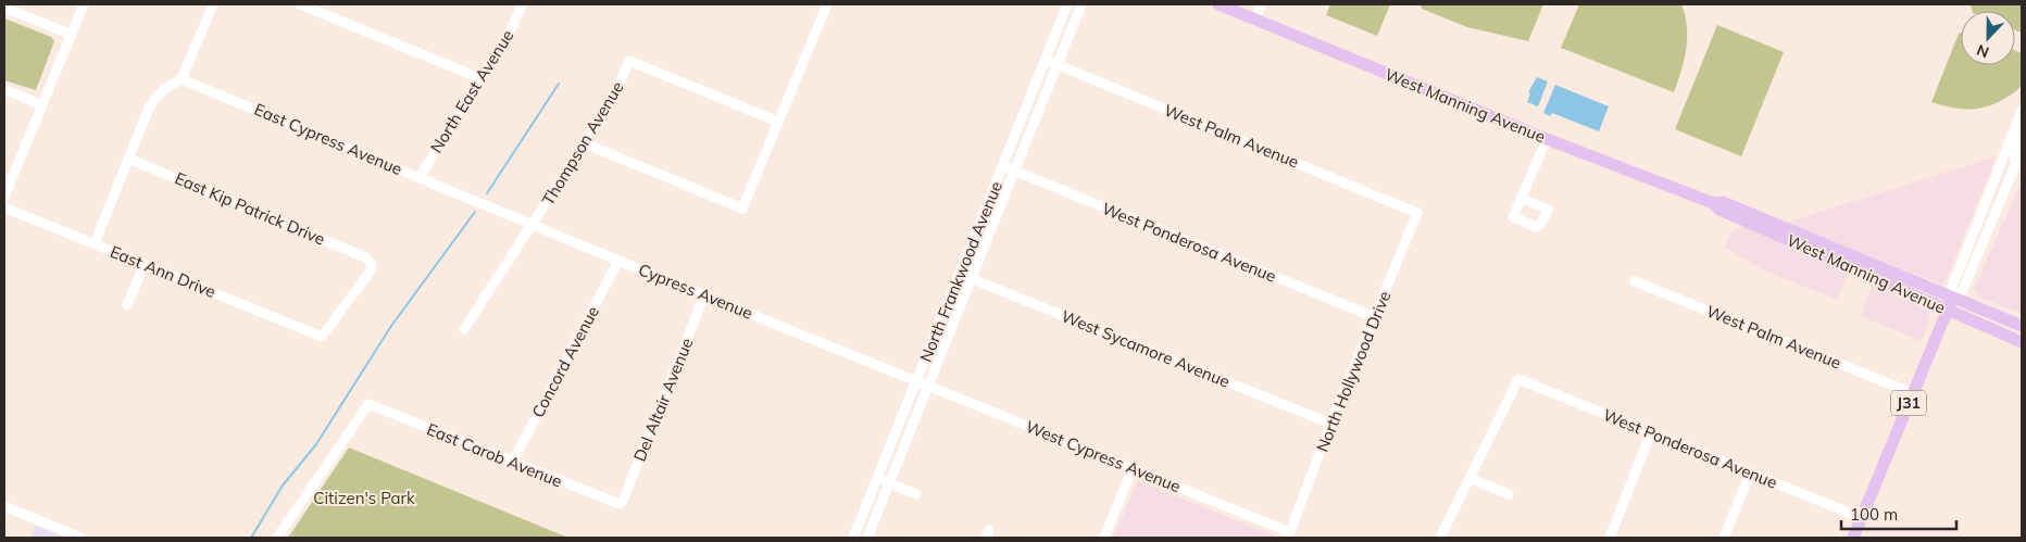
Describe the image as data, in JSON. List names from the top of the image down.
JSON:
{
  "streets": {
    "main road": ["West Manning Avenue", "J31"],
    "street": [
      "North East Avenue",
      "West Palm Avenue",
      "East Cypress Avenue",
      "Thompson Avenue",
      "East Kip Patrick Drive",
      "West Ponderosa Avenue",
      "East Ann Drive",
      "North Frankwood Avenue",
      "Cypress Avenue",
      "West Sycamore Avenue",
      "Concord Avenue",
      "North Hollywood Drive",
      "Del Altair Avenue",
      "East Carob Avenue",
      "West Cypress Avenue"
    ]
  },
  "crossings": [
    ["North East Avenue", "East Cypress Avenue"],
    ["West Manning Avenue", "J31"],
    ["West Palm Avenue", "North Frankwood Avenue"],
    ["West Palm Avenue", "North Hollywood Drive"],
    ["West Palm Avenue", "J31"],
    ["East Cypress Avenue", "Cypress Avenue"],
    ["Thompson Avenue", "Cypress Avenue"],
    ["East Kip Patrick Drive", "East Ann Drive"],
    ["West Ponderosa Avenue", "North Frankwood Avenue"],
    ["West Ponderosa Avenue", "North Hollywood Drive"],
    ["West Ponderosa Avenue", "J31"],
    ["North Frankwood Avenue", "Cypress Avenue"],
    ["North Frankwood Avenue", "West Sycamore Avenue"],
    ["North Frankwood Avenue", "West Cypress Avenue"],
    ["Cypress Avenue", "Concord Avenue"],
    ["Cypress Avenue", "Del Altair Avenue"],
    ["Cypress Avenue", "West Cypress Avenue"],
    ["West Sycamore Avenue", "North Hollywood Drive"],
    ["Concord Avenue", "East Carob Avenue"],
    ["North Hollywood Drive", "West Cypress Avenue"],
    ["Del Altair Avenue", "East Carob Avenue"]
  ],
  "parks": ["Citizen's Park"],
  "scale_bar": "100 m",
  "north": "bottom"
}
